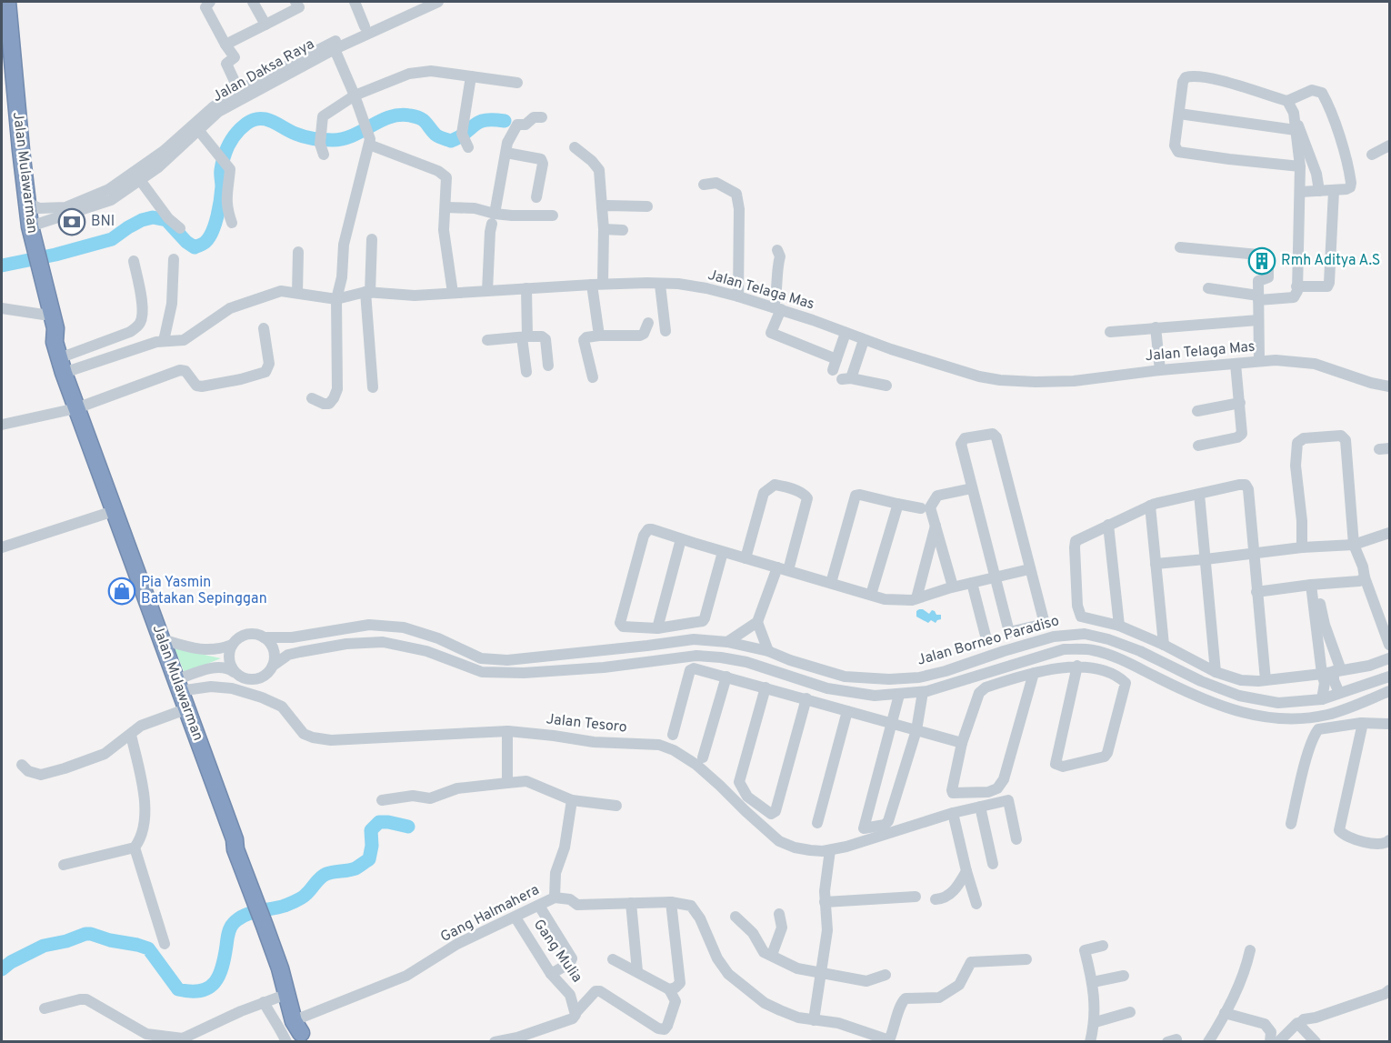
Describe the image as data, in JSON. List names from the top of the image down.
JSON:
{
  "streets": {
    "highway": ["Jalan Mulawarman"],
    "street": [
      "Jalan Daksa Raya",
      "Jalan Telaga Mas",
      "Jalan Borneo Paradiso",
      "Jalan Tesoro",
      "Gang Halmahera",
      "Gang Mulia"
    ]
  },
  "crossings": [
    ["Jalan Daksa Raya", "Jalan Mulawarman"],
    ["Jalan Mulawarman", "Jalan Telaga Mas"],
    ["Jalan Mulawarman", "Jalan Tesoro"],
    ["Jalan Mulawarman", "Gang Halmahera"],
    ["Gang Halmahera", "Gang Mulia"]
  ],
  "places": {
    "bank": ["BNI"],
    "building": ["Rmh Aditya A.S"],
    "shop": ["Pia Yasmin Batakan Sepinggan"]
  }
}
